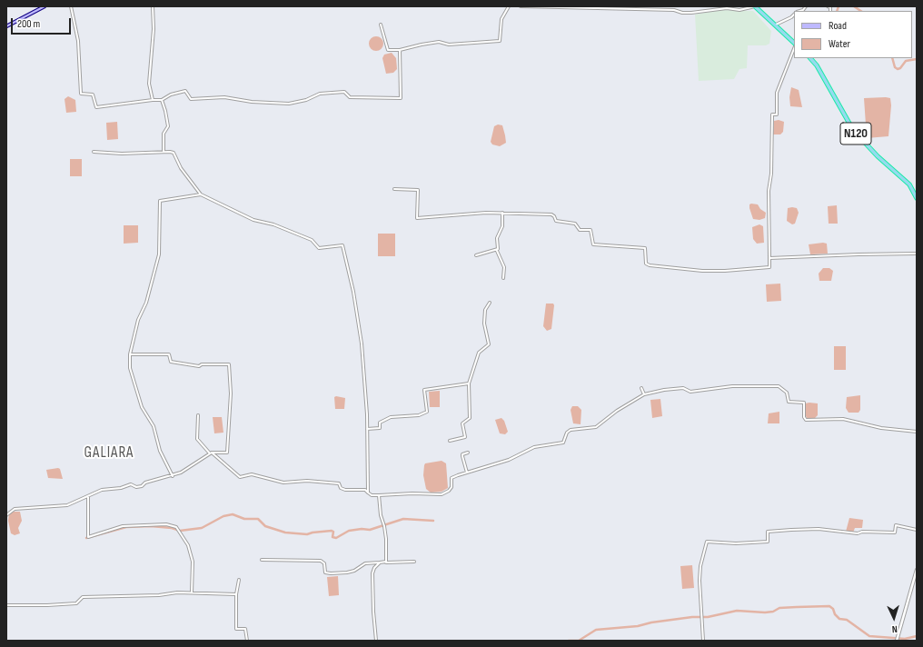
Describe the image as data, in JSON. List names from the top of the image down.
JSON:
{
  "streets": {
    "highway": ["N120"]
  },
  "districts": ["GALIARA"],
  "legend": ["Road", "Water"],
  "scale_bar": "200 m",
  "north": "bottom"
}
